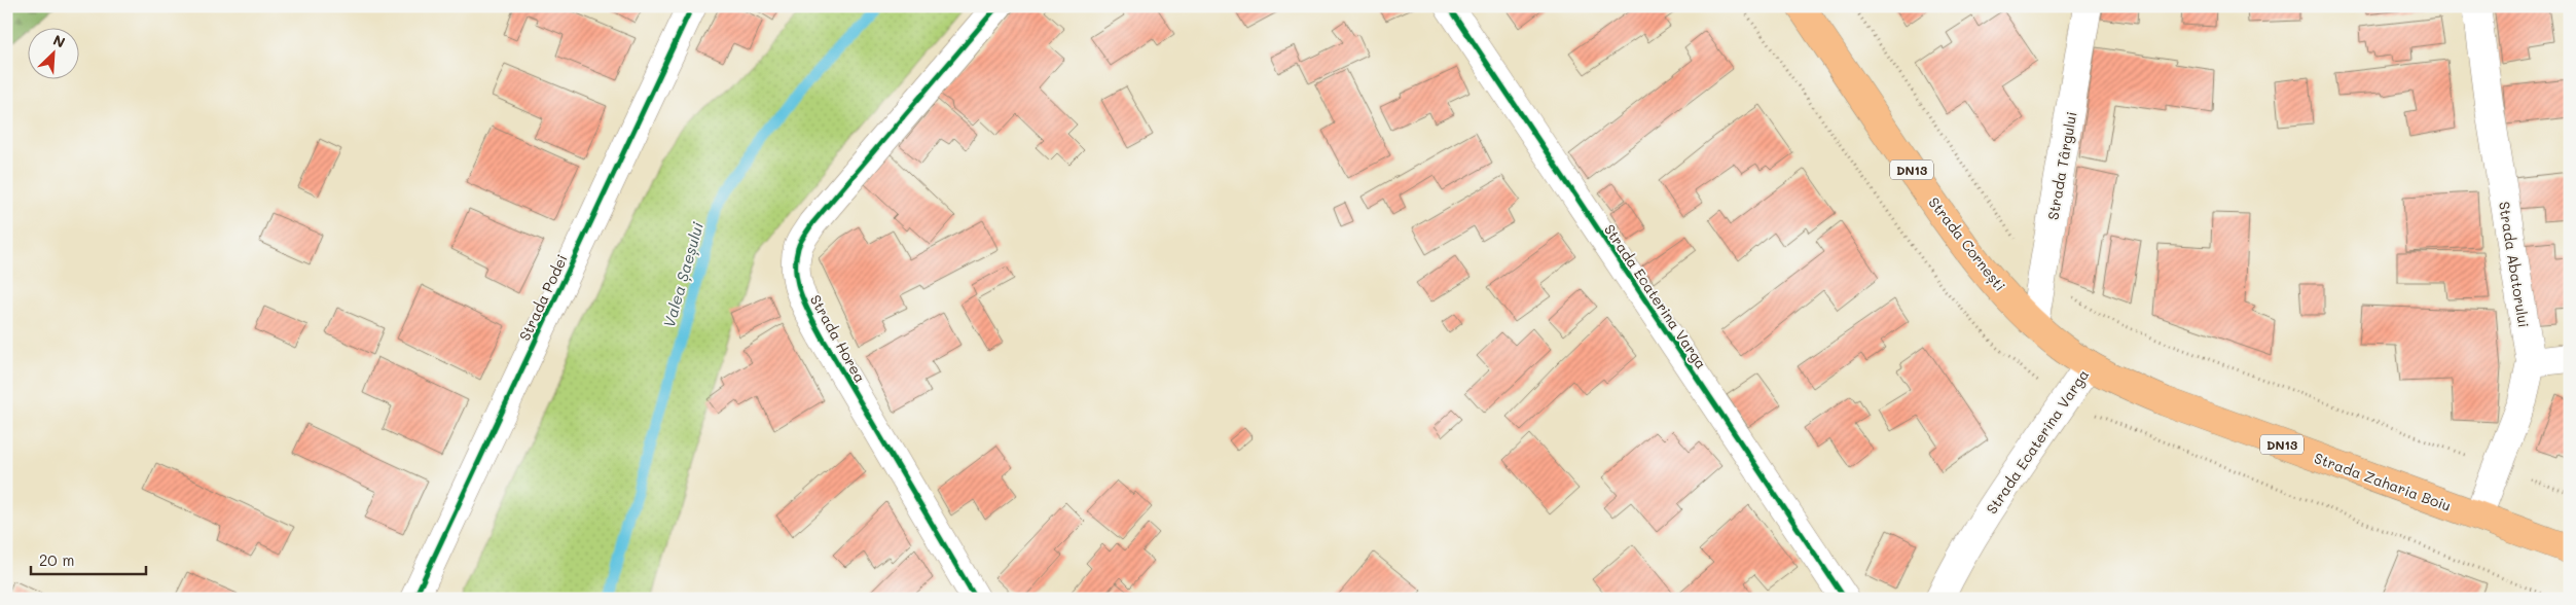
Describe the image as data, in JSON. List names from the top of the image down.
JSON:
{
  "streets": {
    "highway": ["DN13", "Strada Cornești", "Strada Zaharia Boiu"],
    "street": [
      "Strada Târgului",
      "Strada Abatorului",
      "Strada Ecaterina Varga",
      "Strada Podei",
      "Strada Horea"
    ]
  },
  "crossings": [
    ["Strada Târgului", "Strada Cornești"],
    ["Strada Târgului", "Strada Zaharia Boiu"],
    ["Strada Cornești", "Strada Zaharia Boiu"],
    ["Strada Abatorului", "Strada Zaharia Boiu"],
    ["Strada Ecaterina Varga", "Strada Zaharia Boiu"]
  ],
  "water": ["Valea Șaeșului"],
  "scale_bar": "20 m",
  "north": "top right"
}
